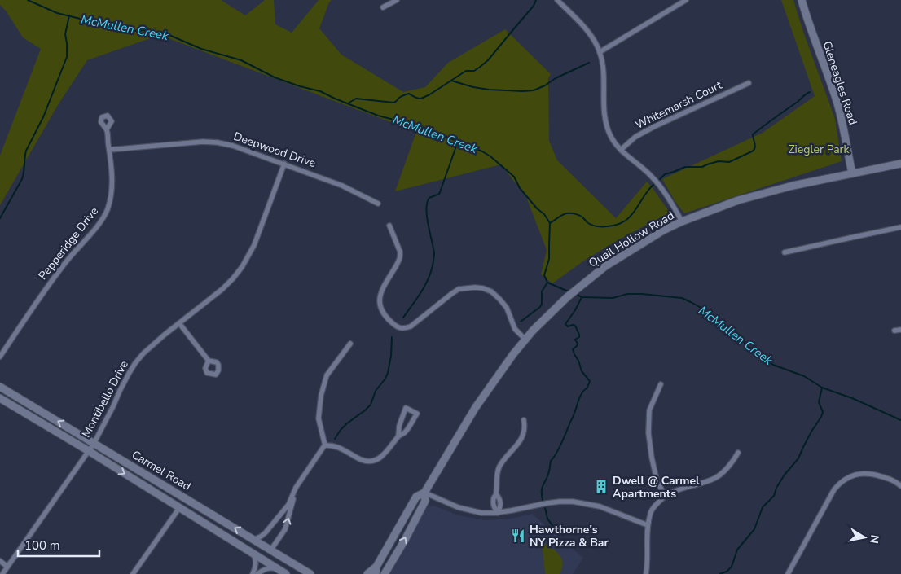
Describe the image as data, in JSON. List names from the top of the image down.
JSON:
{
  "streets": {
    "main road": ["Gleneagles Road", "Quail Hollow Road", "Carmel Road"],
    "street": [
      "Whitemarsh Court",
      "Deepwood Drive",
      "Pepperidge Drive",
      "Montibello Drive"
    ]
  },
  "crossings": [
    ["Gleneagles Road", "Quail Hollow Road"],
    ["Deepwood Drive", "Pepperidge Drive"],
    ["Deepwood Drive", "Montibello Drive"],
    ["Montibello Drive", "Carmel Road"]
  ],
  "water": ["McMullen Creek"],
  "parks": ["Ziegler Park"],
  "places": {
    "building": ["Dwell @ Carmel Apartments"],
    "restaurant": ["Hawthorne's NY Pizza & Bar"]
  },
  "scale_bar": "100 m",
  "north": "right"
}
